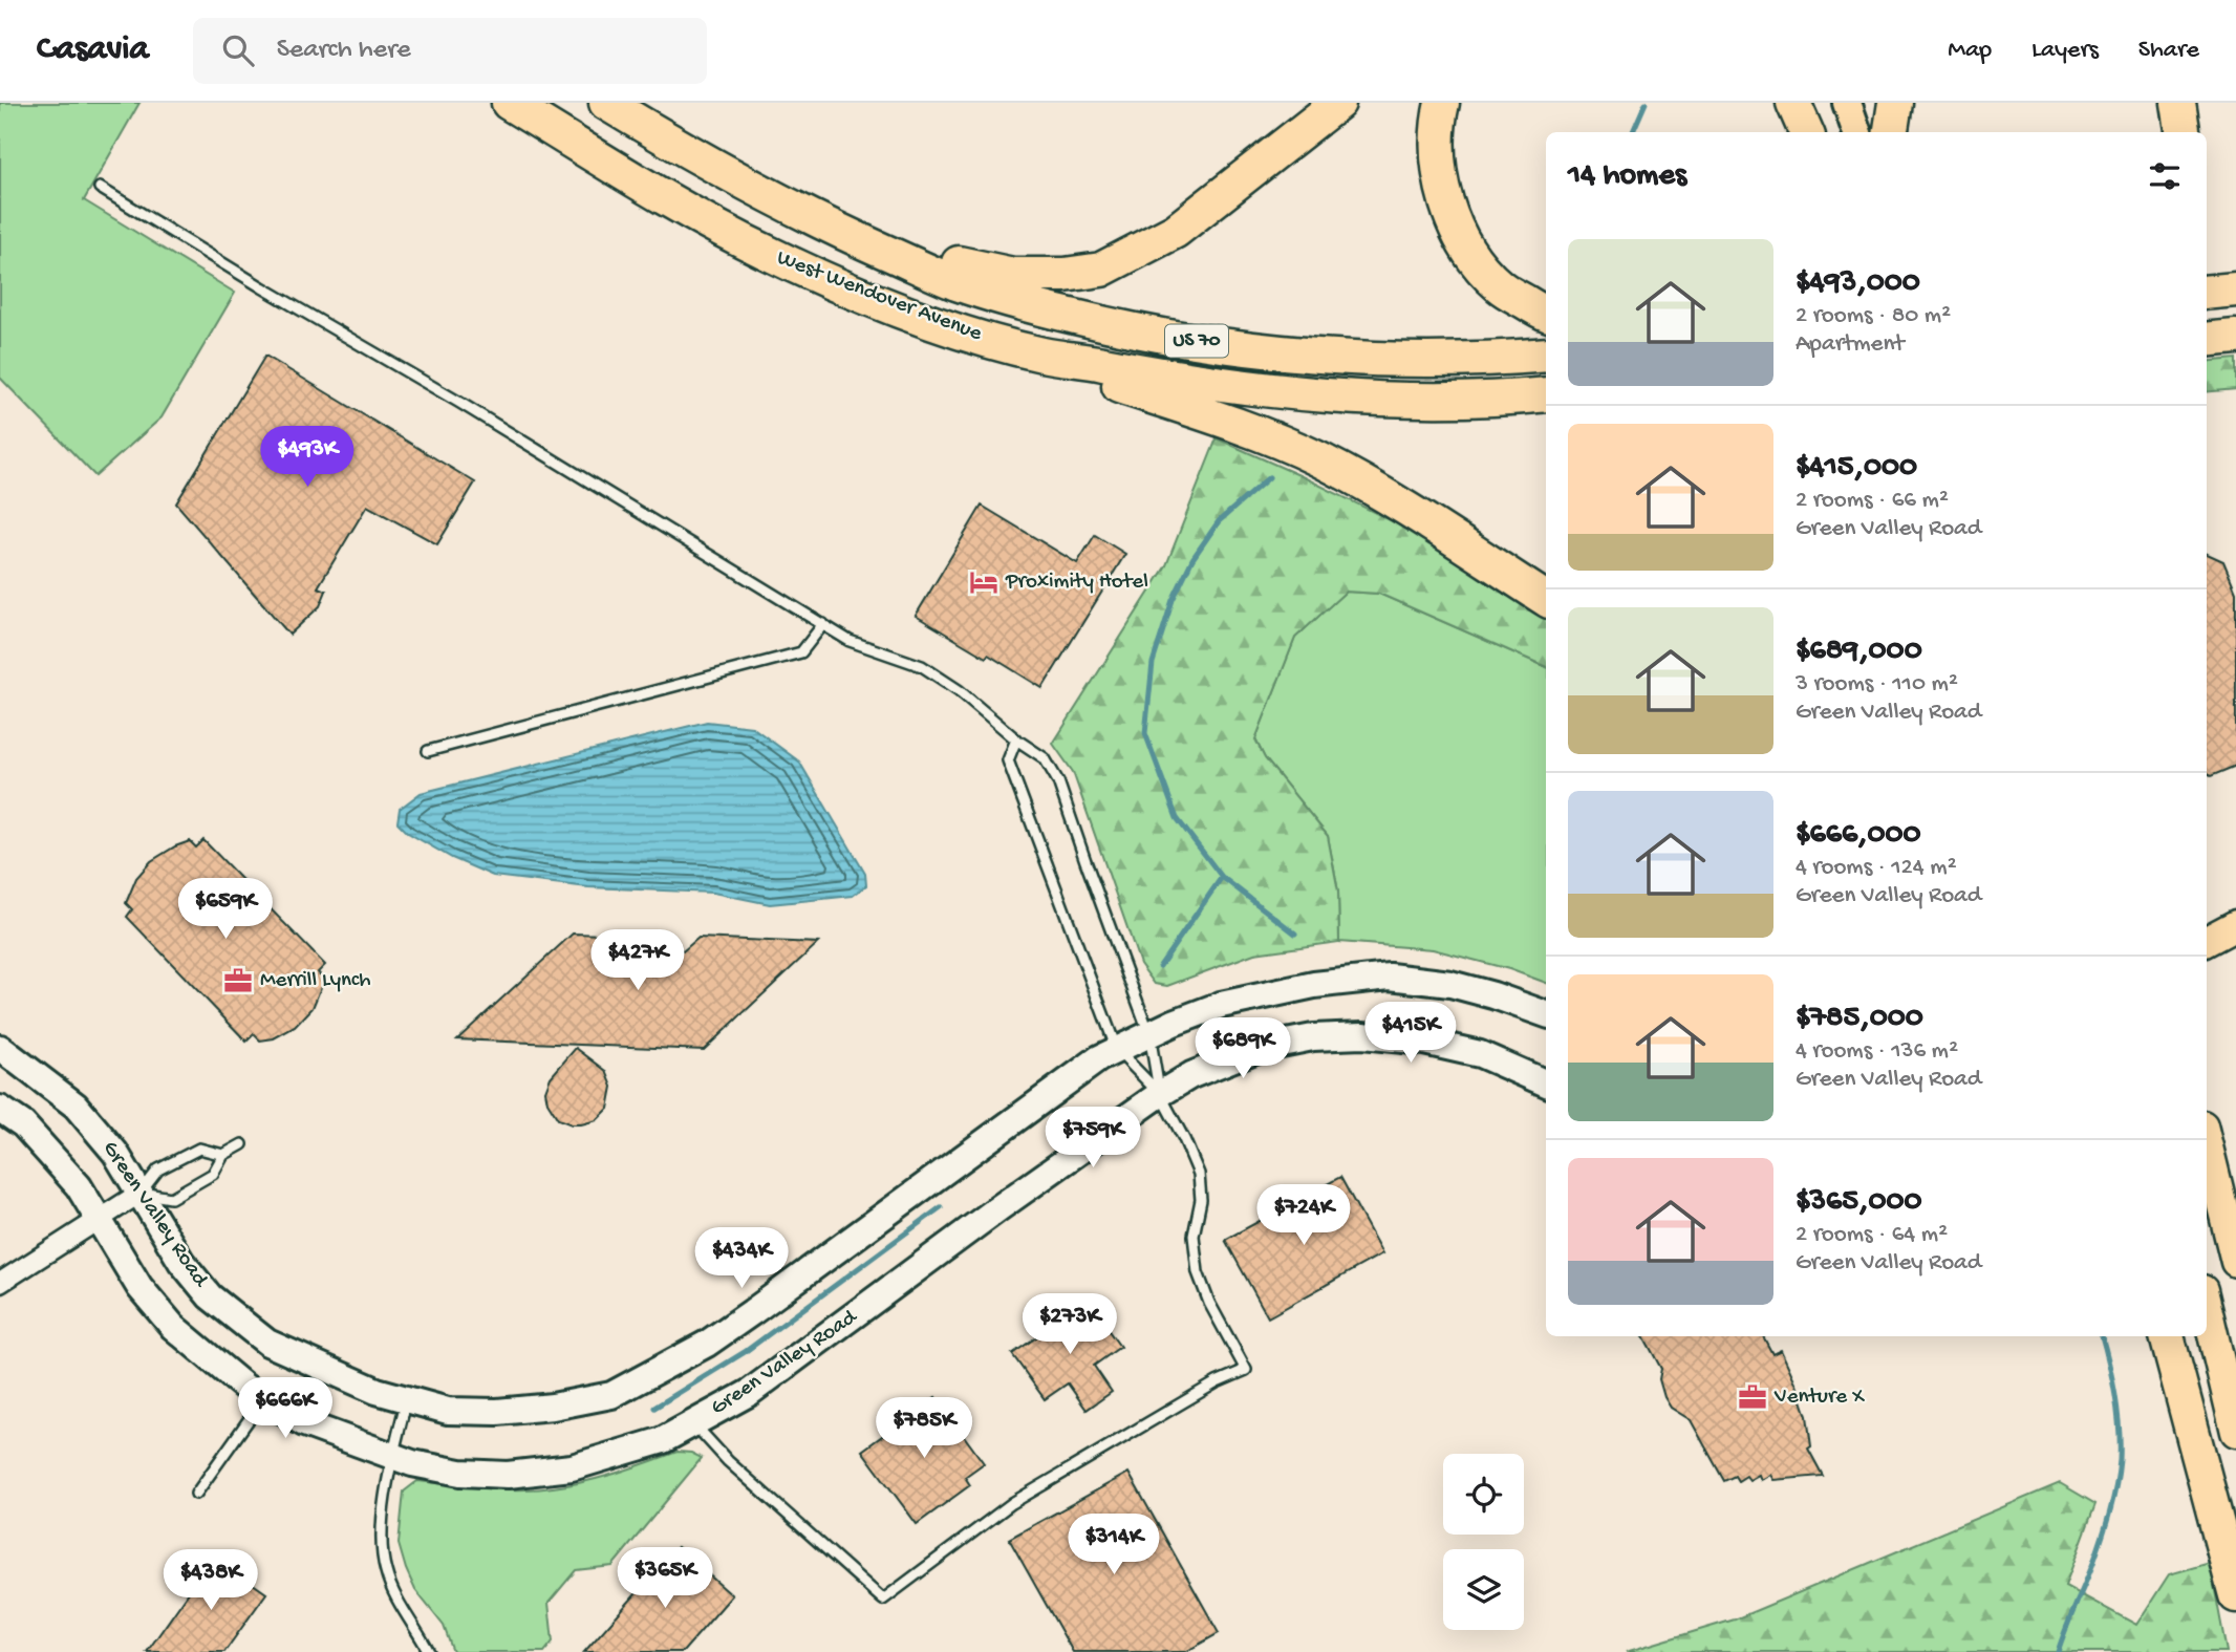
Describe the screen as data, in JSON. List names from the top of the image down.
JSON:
{
  "streets": {
    "highway": ["West Wendover Avenue", "US 70"],
    "main road": ["Green Valley Road"]
  },
  "places": {
    "hotel": ["Proximity Hotel"],
    "office": ["Merrill Lynch", "Venture X"]
  },
  "page": {
    "header": "Casavia",
    "search": "Search here",
    "nav": ["Map", "Layers", "Share"],
    "heading": "14 homes",
    "list": [
      {
        "name": "$493,000",
        "note": "2 rooms · 80 m² · Apartment"
      },
      {
        "name": "$415,000",
        "note": "2 rooms · 66 m² · Green Valley Road"
      },
      {
        "name": "$689,000",
        "note": "3 rooms · 110 m² · Green Valley Road"
      },
      {
        "name": "$666,000",
        "note": "4 rooms · 124 m² · Green Valley Road"
      },
      {
        "name": "$785,000",
        "note": "4 rooms · 136 m² · Green Valley Road"
      },
      {
        "name": "$365,000",
        "note": "2 rooms · 64 m² · Green Valley Road"
      }
    ],
    "price": [
      "$493K",
      "$659K",
      "$427K",
      "$415K",
      "$689K",
      "$759K",
      "$724K",
      "$434K",
      "$273K",
      "$666K",
      "$785K",
      "$314K",
      "$365K",
      "$438K"
    ]
  }
}
